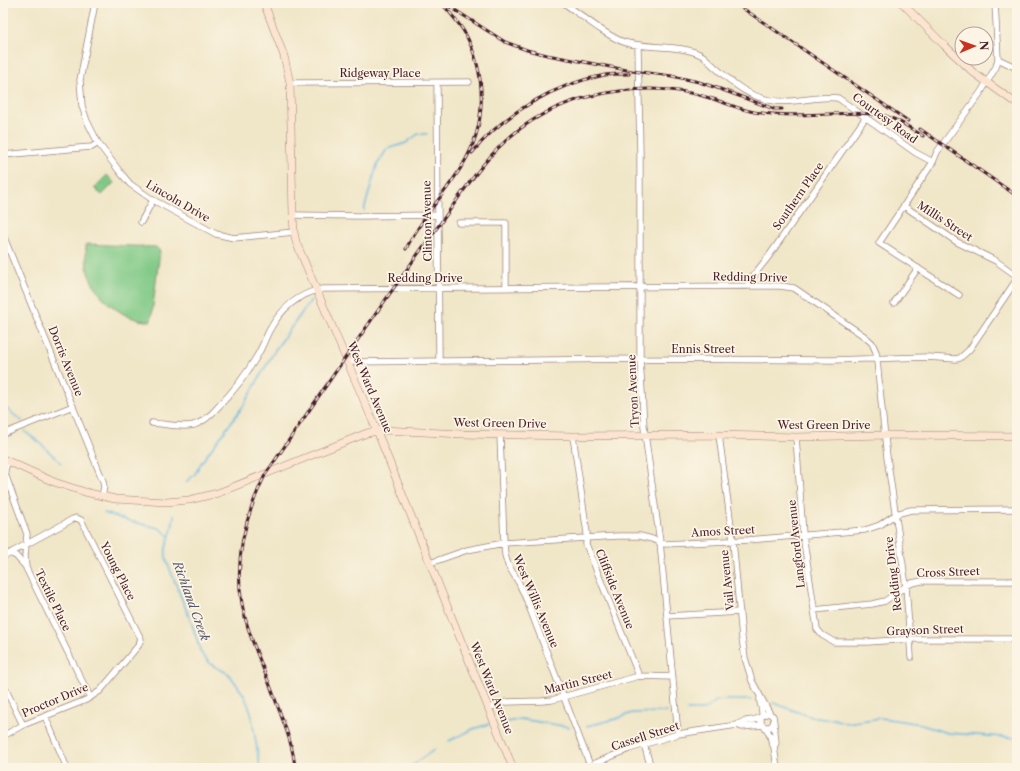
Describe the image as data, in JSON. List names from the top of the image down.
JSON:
{
  "streets": {
    "main road": ["West Ward Avenue", "West Green Drive"],
    "street": [
      "Ridgeway Place",
      "Courtesy Road",
      "Southern Place",
      "Lincoln Drive",
      "Clinton Avenue",
      "Millis Street",
      "Redding Drive",
      "Ennis Street",
      "Dorris Avenue",
      "Tryon Avenue",
      "Amos Street",
      "Langford Avenue",
      "Young Place",
      "Cross Street",
      "Vail Avenue",
      "Cliffside Avenue",
      "Textile Place",
      "West Willis Avenue",
      "Grayson Street",
      "Martin Street",
      "Proctor Drive",
      "Cassell Street"
    ]
  },
  "crossings": [
    ["Ridgeway Place", "Clinton Avenue"],
    ["Ridgeway Place", "West Ward Avenue"],
    ["Courtesy Road", "Southern Place"],
    ["Courtesy Road", "Tryon Avenue"],
    ["Southern Place", "Redding Drive"],
    ["Lincoln Drive", "West Ward Avenue"],
    ["Clinton Avenue", "Redding Drive"],
    ["Clinton Avenue", "Ennis Street"],
    ["Millis Street", "Ennis Street"],
    ["Redding Drive", "Ennis Street"],
    ["Redding Drive", "West Ward Avenue"],
    ["Redding Drive", "Tryon Avenue"],
    ["Redding Drive", "West Green Drive"],
    ["Redding Drive", "Amos Street"],
    ["Redding Drive", "Cross Street"],
    ["Redding Drive", "Grayson Street"],
    ["Ennis Street", "West Ward Avenue"],
    ["Ennis Street", "Tryon Avenue"],
    ["Dorris Avenue", "West Green Drive"],
    ["West Ward Avenue", "West Green Drive"],
    ["West Ward Avenue", "Amos Street"],
    ["West Ward Avenue", "Martin Street"],
    ["Tryon Avenue", "West Green Drive"],
    ["Tryon Avenue", "Amos Street"],
    ["Tryon Avenue", "Martin Street"],
    ["Tryon Avenue", "Cassell Street"],
    ["West Green Drive", "Langford Avenue"],
    ["West Green Drive", "Vail Avenue"],
    ["West Green Drive", "Cliffside Avenue"],
    ["West Green Drive", "Textile Place"],
    ["West Green Drive", "West Willis Avenue"],
    ["Amos Street", "Langford Avenue"],
    ["Amos Street", "Vail Avenue"],
    ["Amos Street", "Cliffside Avenue"],
    ["Amos Street", "West Willis Avenue"],
    ["Langford Avenue", "Cross Street"],
    ["Langford Avenue", "Grayson Street"],
    ["Young Place", "Textile Place"],
    ["Young Place", "Proctor Drive"],
    ["Vail Avenue", "Cassell Street"],
    ["Cliffside Avenue", "Martin Street"],
    ["Textile Place", "Proctor Drive"],
    ["West Willis Avenue", "Martin Street"],
    ["West Willis Avenue", "Cassell Street"]
  ],
  "water": ["Richland Creek"],
  "north": "right"
}
